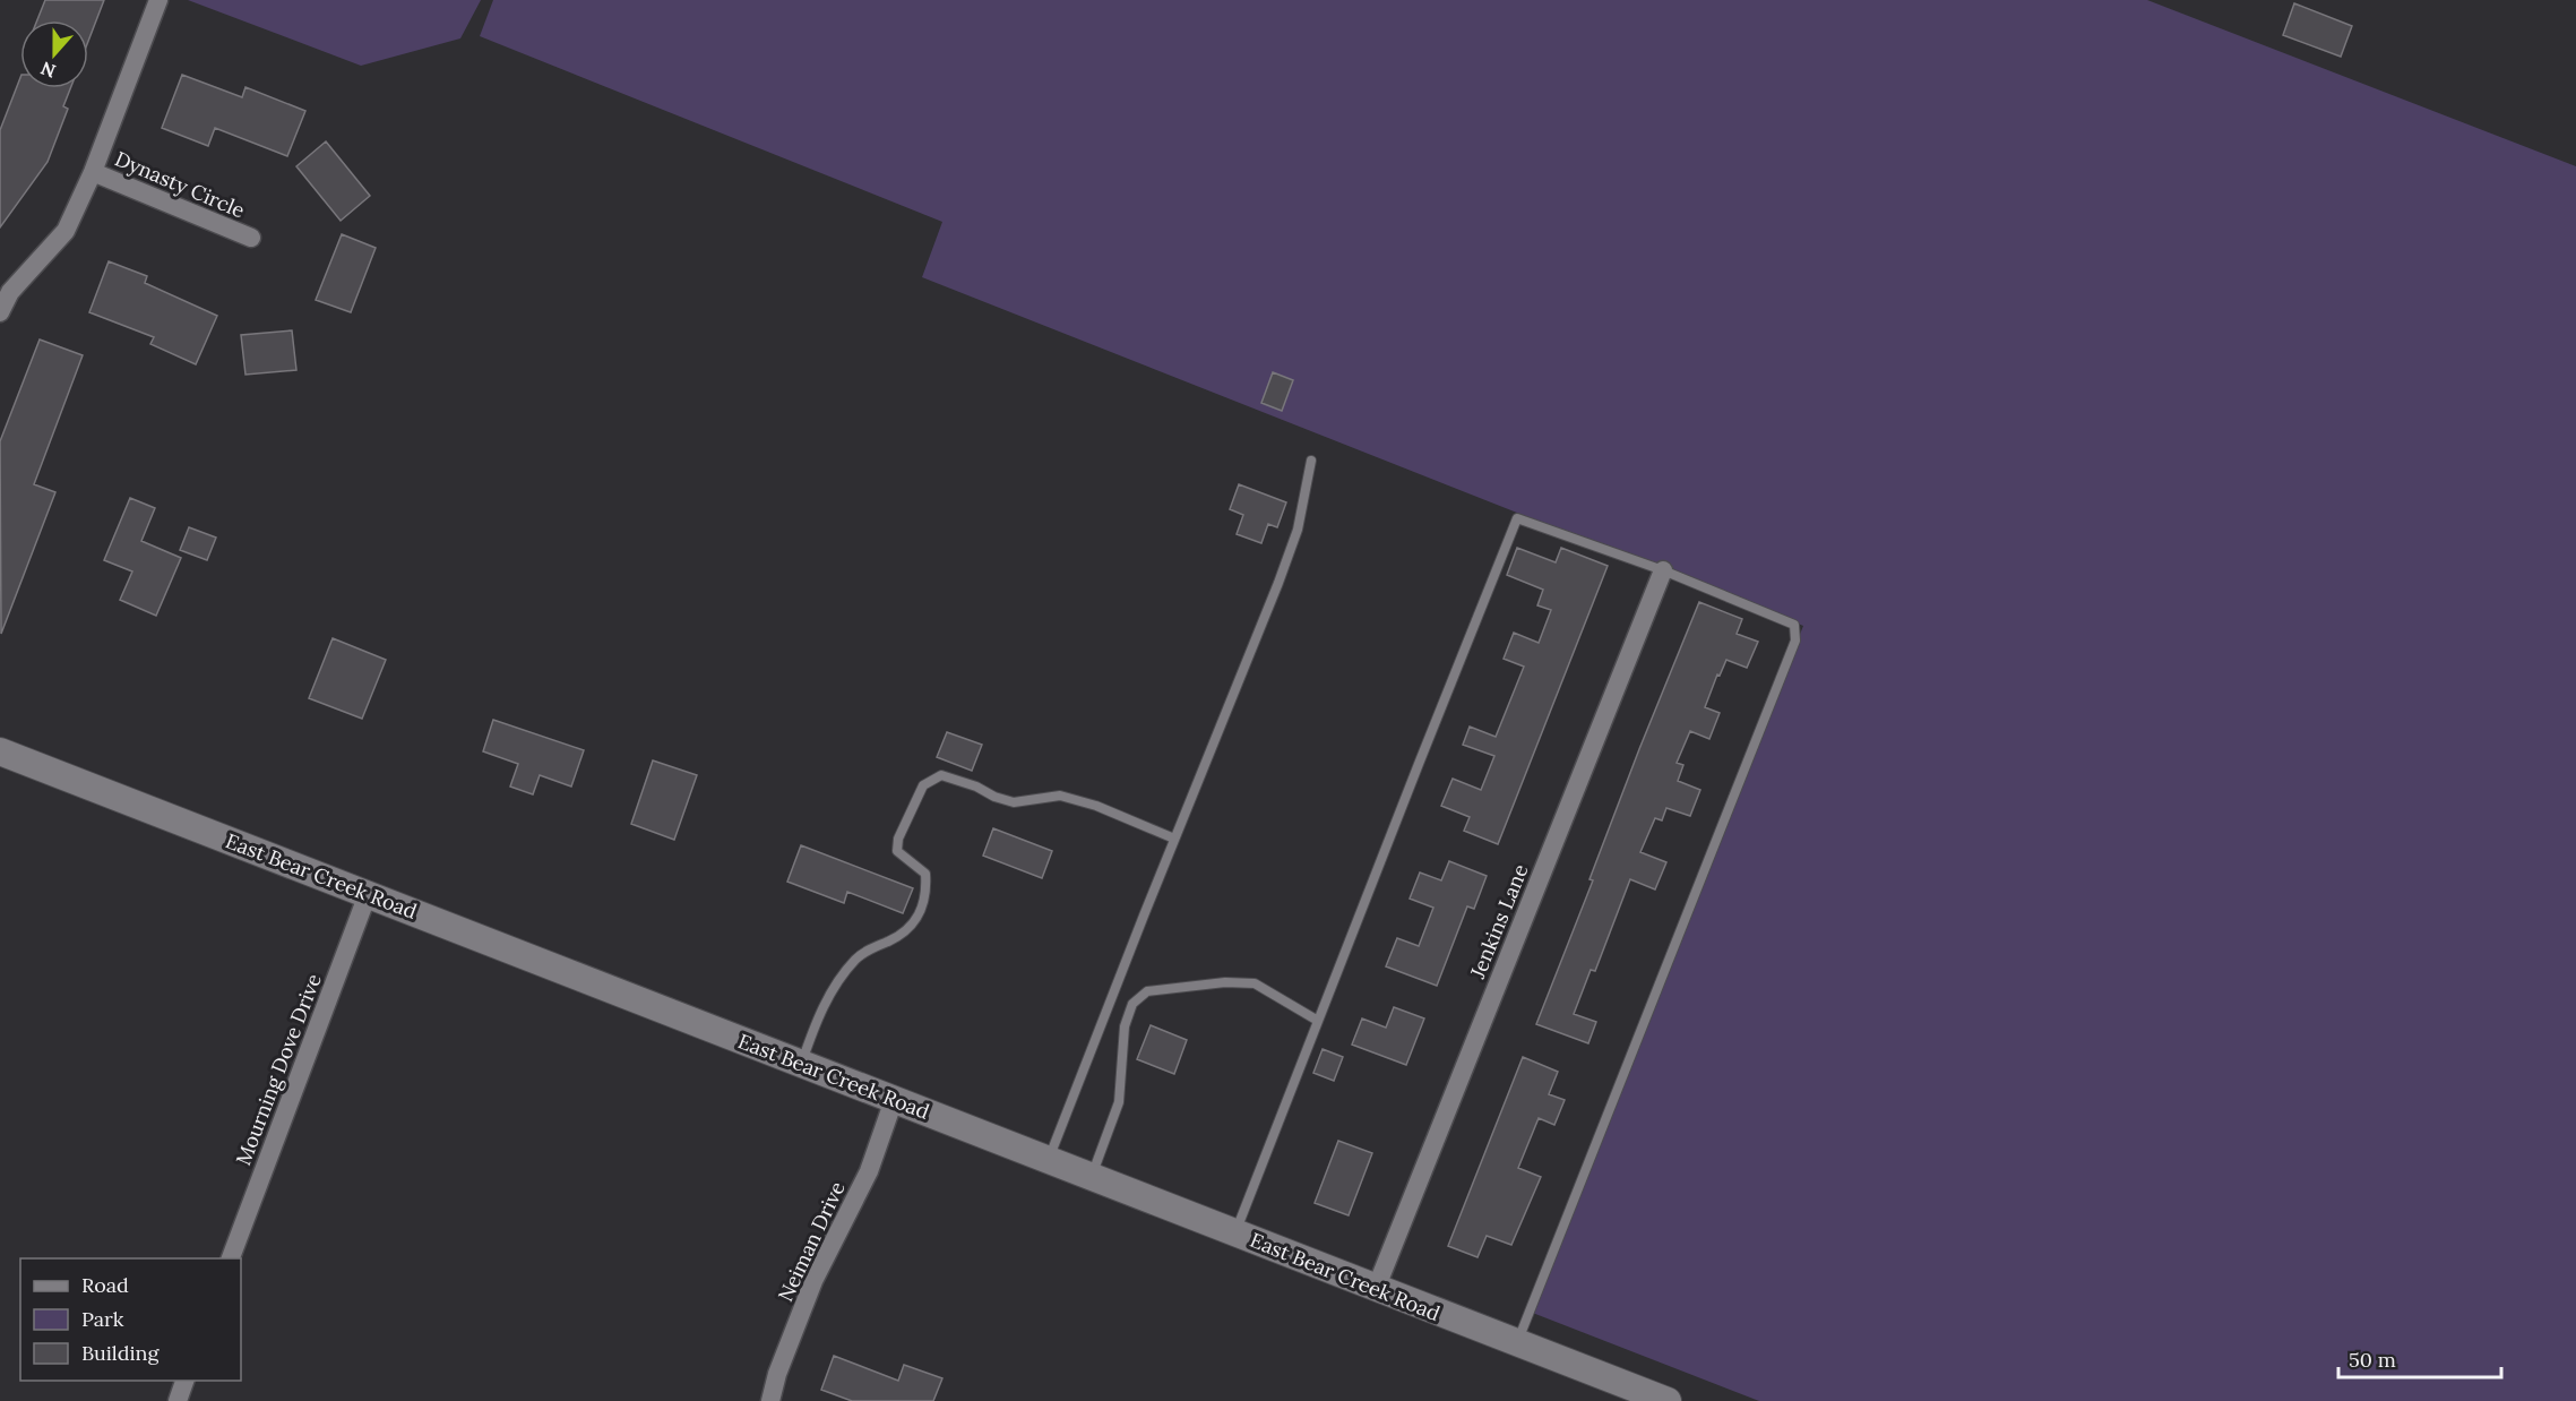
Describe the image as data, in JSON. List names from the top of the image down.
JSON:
{
  "streets": {
    "main road": ["East Bear Creek Road"],
    "street": [
      "Dynasty Circle",
      "Jenkins Lane",
      "Mourning Dove Drive",
      "Neiman Drive"
    ]
  },
  "crossings": [
    ["East Bear Creek Road", "Jenkins Lane"],
    ["East Bear Creek Road", "Mourning Dove Drive"],
    ["East Bear Creek Road", "Neiman Drive"]
  ],
  "legend": ["Road", "Park", "Building"],
  "scale_bar": "50 m",
  "north": "bottom"
}
